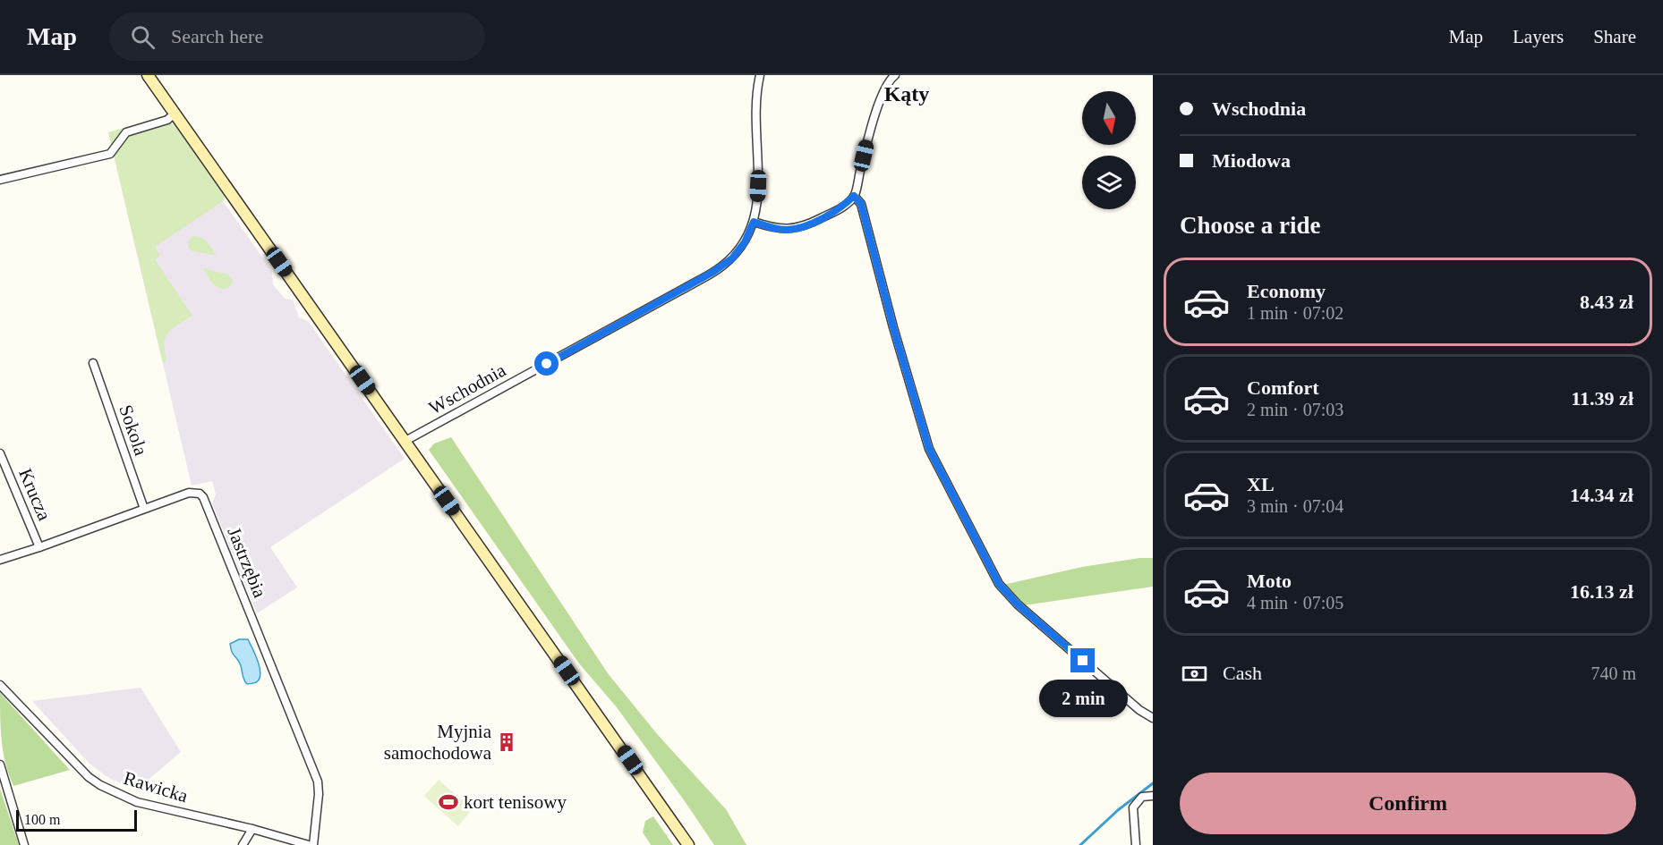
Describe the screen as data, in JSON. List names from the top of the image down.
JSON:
{
  "streets": {
    "street": [
      "Wschodnia",
      "Sokola",
      "Krucza",
      "Jastrzębia",
      "Rawicka"
    ]
  },
  "crossings": [
    ["Sokola", "Jastrzębia"],
    ["Krucza", "Jastrzębia"]
  ],
  "districts": ["Kąty"],
  "places": {
    "building": ["Myjnia samochodowa"],
    "sports": ["kort tenisowy"]
  },
  "scale_bar": "100 m",
  "north": "bottom",
  "page": {
    "header": "Map",
    "search": "Search here",
    "nav": ["Map", "Layers", "Share"],
    "banner": ["Wschodnia", "Miodowa"],
    "heading": "Choose a ride",
    "list": [
      {
        "name": "Economy",
        "note": "1 min · 07:02",
        "value": "8.43 zł"
      },
      {
        "name": "Comfort",
        "note": "2 min · 07:03",
        "value": "11.39 zł"
      },
      {
        "name": "XL",
        "note": "3 min · 07:04",
        "value": "14.34 zł"
      },
      {
        "name": "Moto",
        "note": "4 min · 07:05",
        "value": "16.13 zł"
      }
    ],
    "pay": ["Cash", "740 m"],
    "bubble": "2 min",
    "buttons": "Confirm",
    "scale": "100 m"
  }
}
